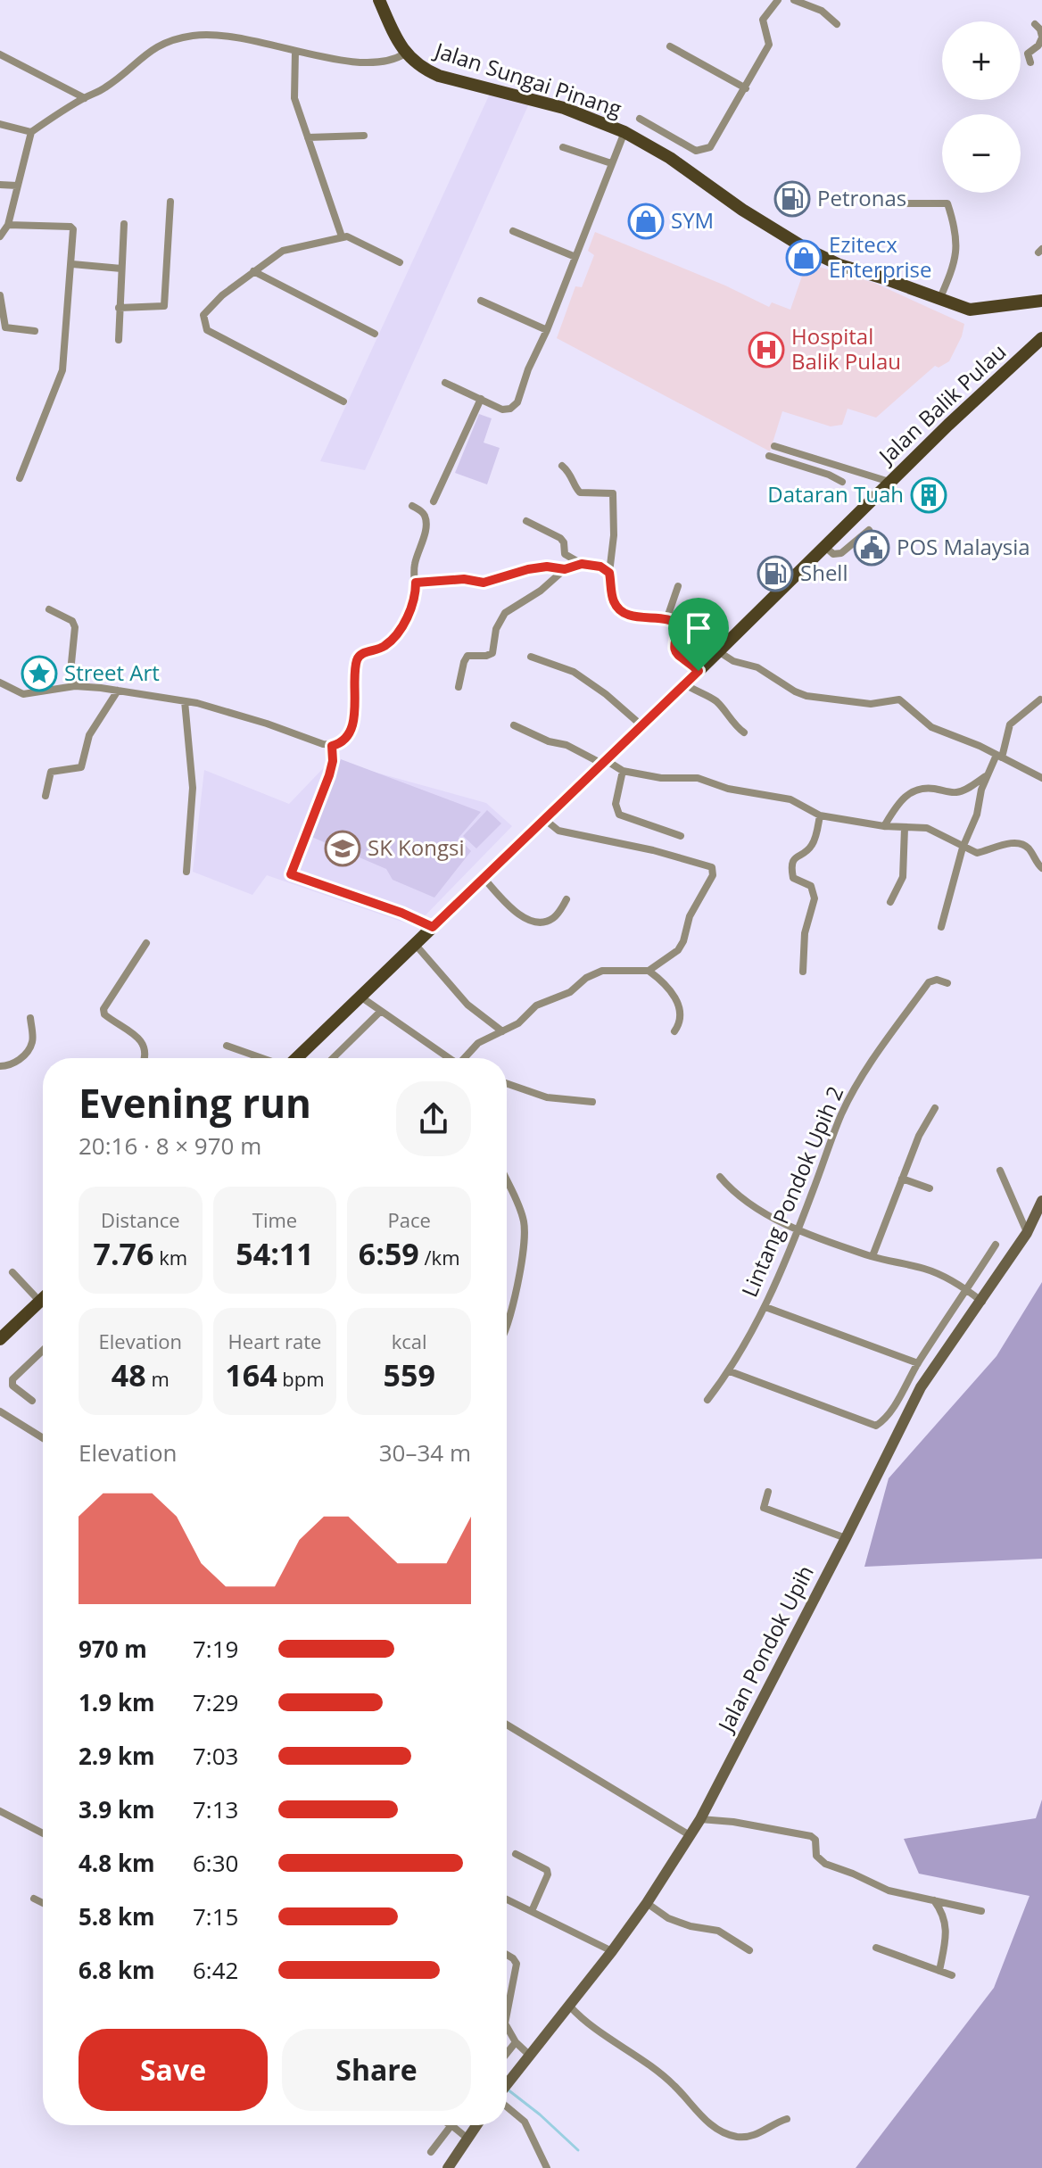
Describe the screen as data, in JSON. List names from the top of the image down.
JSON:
{
  "streets": {
    "main road": ["Jalan Sungai Pinang", "Jalan Balik Pulau", "Jalan Pondok Upih"],
    "street": ["Lintang Pondok Upih 2"]
  },
  "places": {
    "fuel station": ["Petronas", "Shell"],
    "shop": ["SYM", "Ezitecx Enterprise"],
    "hospital": ["Hospital Balik Pulau"],
    "building": ["Dataran Tuah"],
    "public building": ["POS Malaysia"],
    "place": ["Street Art"],
    "school or university": ["SK Kongsi"]
  },
  "page": {
    "map_buttons": ["+", "−"],
    "heading": ["Evening run", "20:16 · 8 × 970 m"],
    "stats": [
      ["Distance", "7.76 km"],
      ["Time", "54:11"],
      ["Pace", "6:59 /km"],
      ["Elevation", "48 m"],
      ["Heart rate", "164 bpm"],
      ["kcal", "559"]
    ],
    "chart": ["Elevation", "30–34 m"],
    "list": [
      {
        "name": "970 m",
        "note": "7:19"
      },
      {
        "name": "1.9 km",
        "note": "7:29"
      },
      {
        "name": "2.9 km",
        "note": "7:03"
      },
      {
        "name": "3.9 km",
        "note": "7:13"
      },
      {
        "name": "4.8 km",
        "note": "6:30"
      },
      {
        "name": "5.8 km",
        "note": "7:15"
      },
      {
        "name": "6.8 km",
        "note": "6:42"
      }
    ],
    "buttons": ["Save", "Share"]
  }
}
